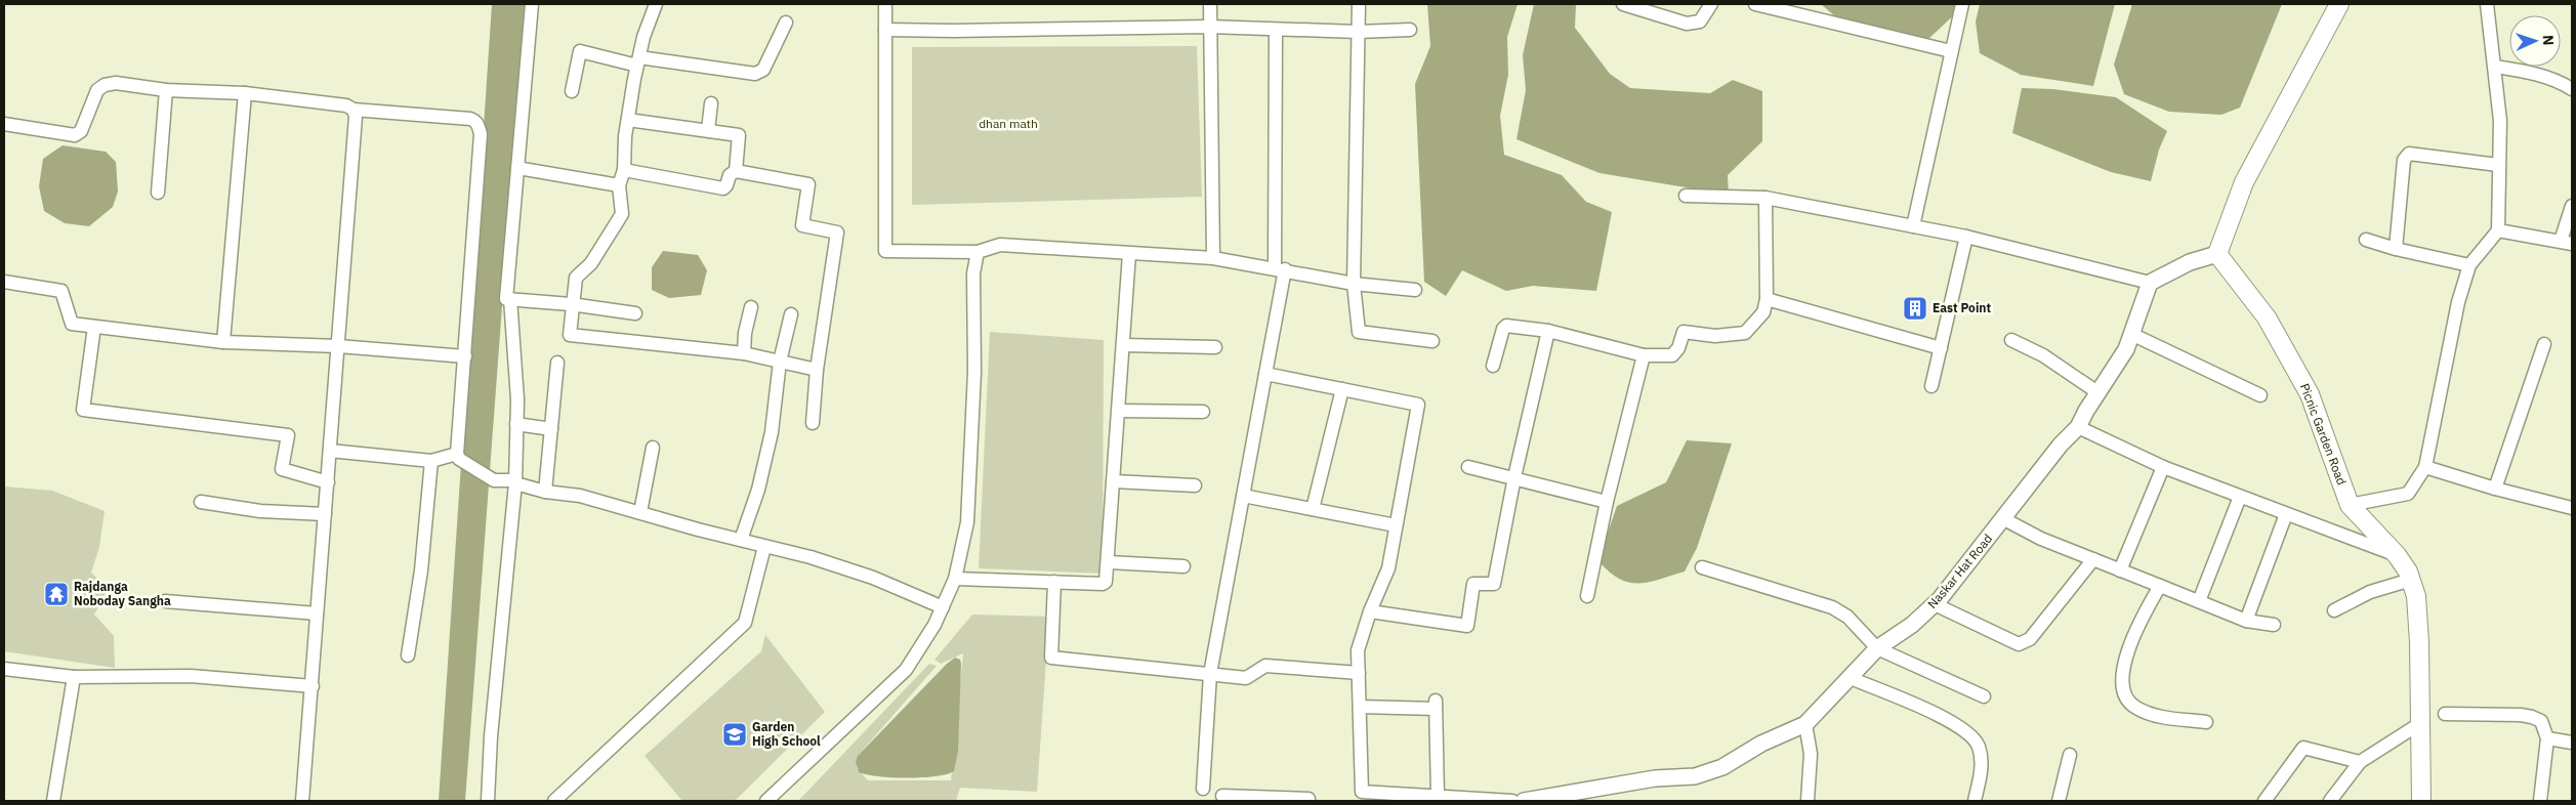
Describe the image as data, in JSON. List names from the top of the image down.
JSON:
{
  "streets": {
    "main road": ["Picnic Garden Road"],
    "street": ["Naskar Hat Road"]
  },
  "parks": ["dhan math"],
  "places": {
    "building": ["East Point"],
    "temple": ["Rajdanga Noboday Sangha"],
    "school or university": ["Garden High School"]
  },
  "north": "right"
}
